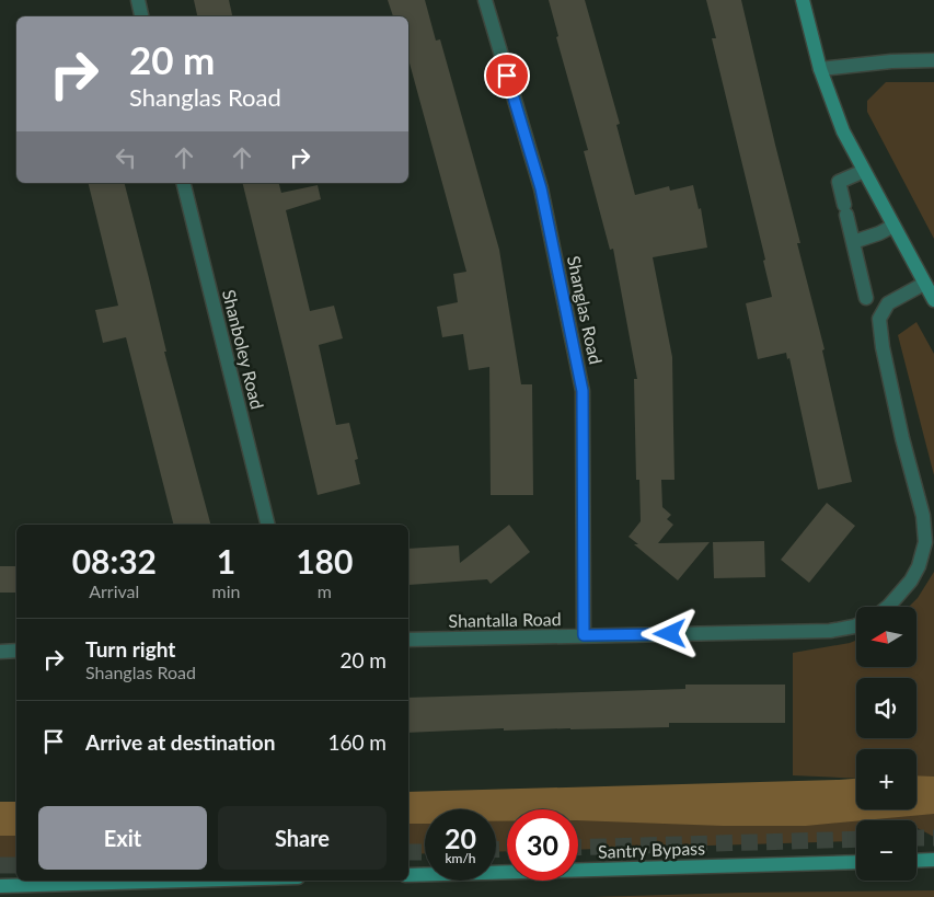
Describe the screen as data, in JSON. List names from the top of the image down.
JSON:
{
  "streets": {
    "main road": ["Santry Bypass"],
    "street": ["Shanglas Road", "Shanboley Road", "Shantalla Road"]
  },
  "crossings": [
    ["Shanglas Road", "Shantalla Road"]
  ],
  "north": "left",
  "page": {
    "turn": ["20 m", "Shanglas Road"],
    "eta": [
      "08:32",
      "Arrival",
      "1",
      "min",
      "180",
      "m"
    ],
    "map_buttons": ["+", "−"],
    "list": [
      {
        "name": "Turn right",
        "note": "Shanglas Road",
        "value": "20 m"
      },
      {
        "name": "Arrive at destination",
        "value": "160 m"
      }
    ],
    "buttons": ["Exit", "Share"],
    "speed": "20 km/h",
    "limit": "30"
  }
}
